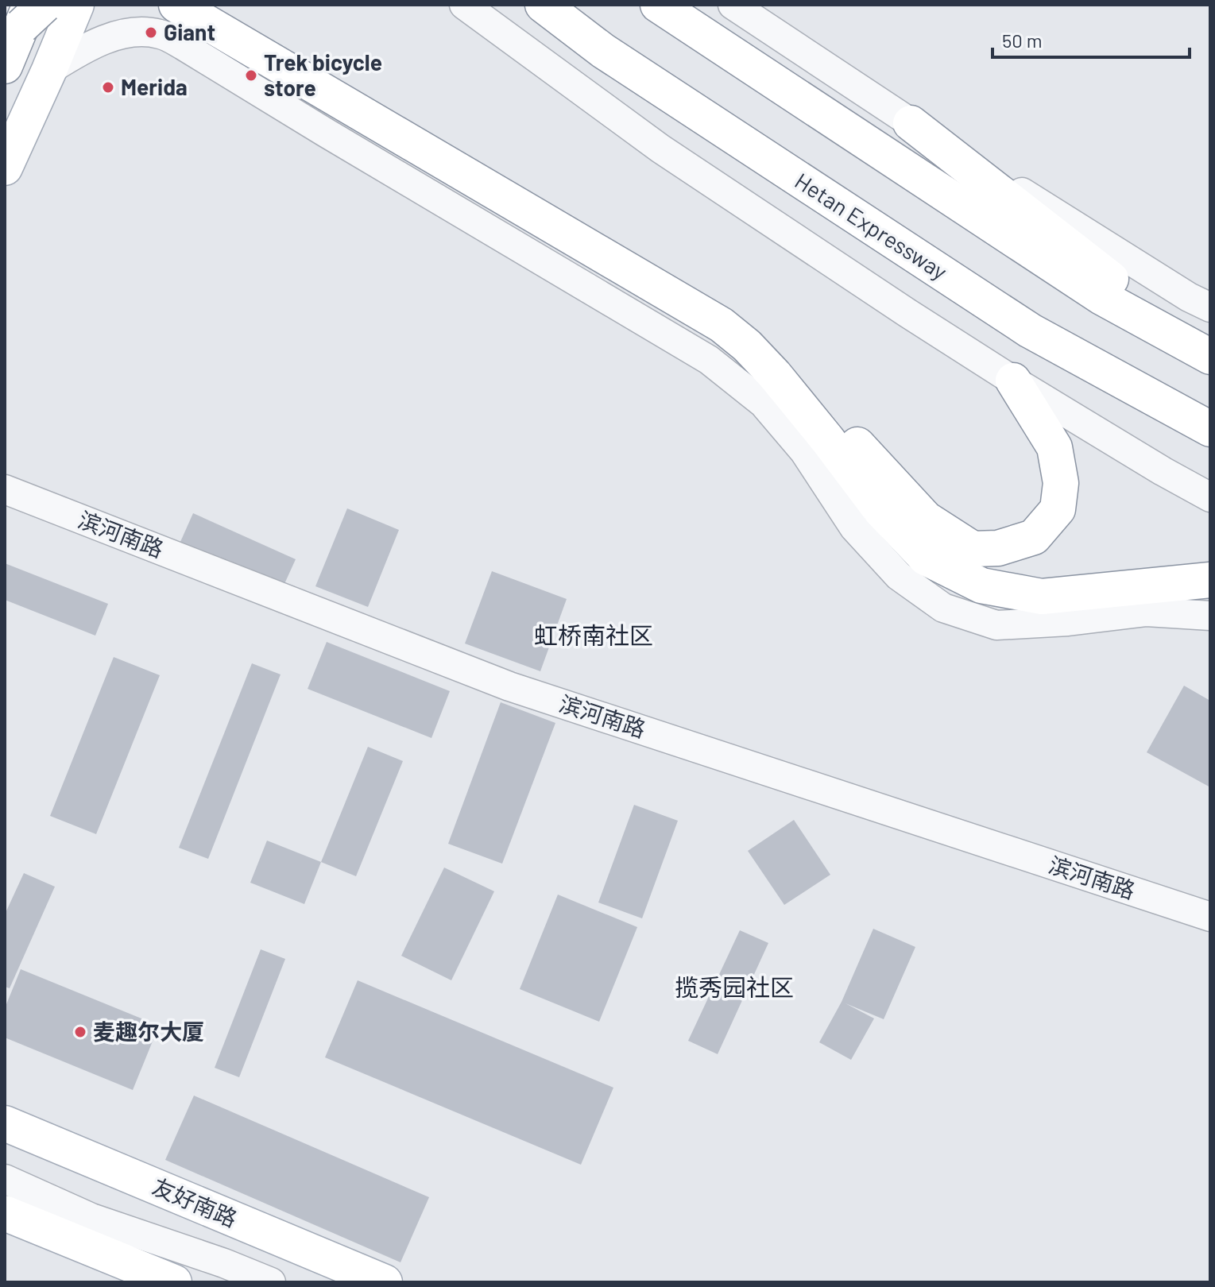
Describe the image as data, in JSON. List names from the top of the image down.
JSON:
{
  "streets": {
    "main road": ["Hetan Expressway", "友好南路"],
    "street": ["滨河南路"]
  },
  "districts": ["虹桥南社区", "揽秀园社区"],
  "places": [
    "Giant",
    "Trek bicycle store",
    "Merida",
    "麦趣尔大厦"
  ],
  "scale_bar": "50 m"
}
